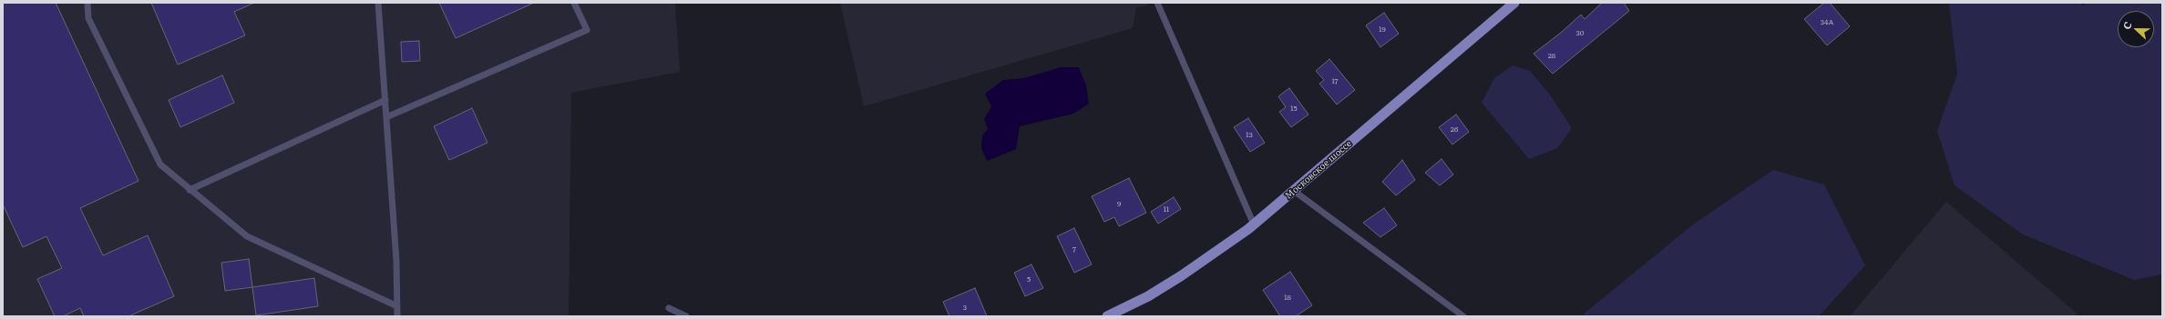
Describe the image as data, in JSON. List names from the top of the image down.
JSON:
{
  "streets": {
    "main road": ["Московское шоссе"]
  },
  "house_numbers": [
    "34А",
    "19",
    "30",
    "28",
    "17",
    "15",
    "26",
    "13",
    "9",
    "11",
    "7",
    "5",
    "18",
    "3"
  ],
  "north": "left"
}
